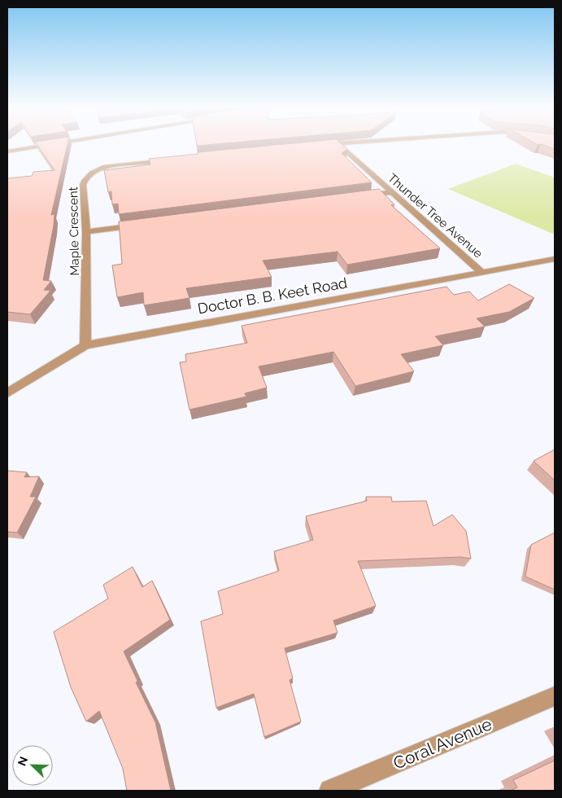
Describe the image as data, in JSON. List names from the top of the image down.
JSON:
{
  "streets": {
    "street": [
      "Thunder Tree Avenue",
      "Maple Crescent",
      "Doctor B. B. Keet Road",
      "Coral Avenue"
    ]
  },
  "crossings": [
    ["Thunder Tree Avenue", "Doctor B. B. Keet Road"],
    ["Maple Crescent", "Doctor B. B. Keet Road"]
  ],
  "north": "top left"
}
